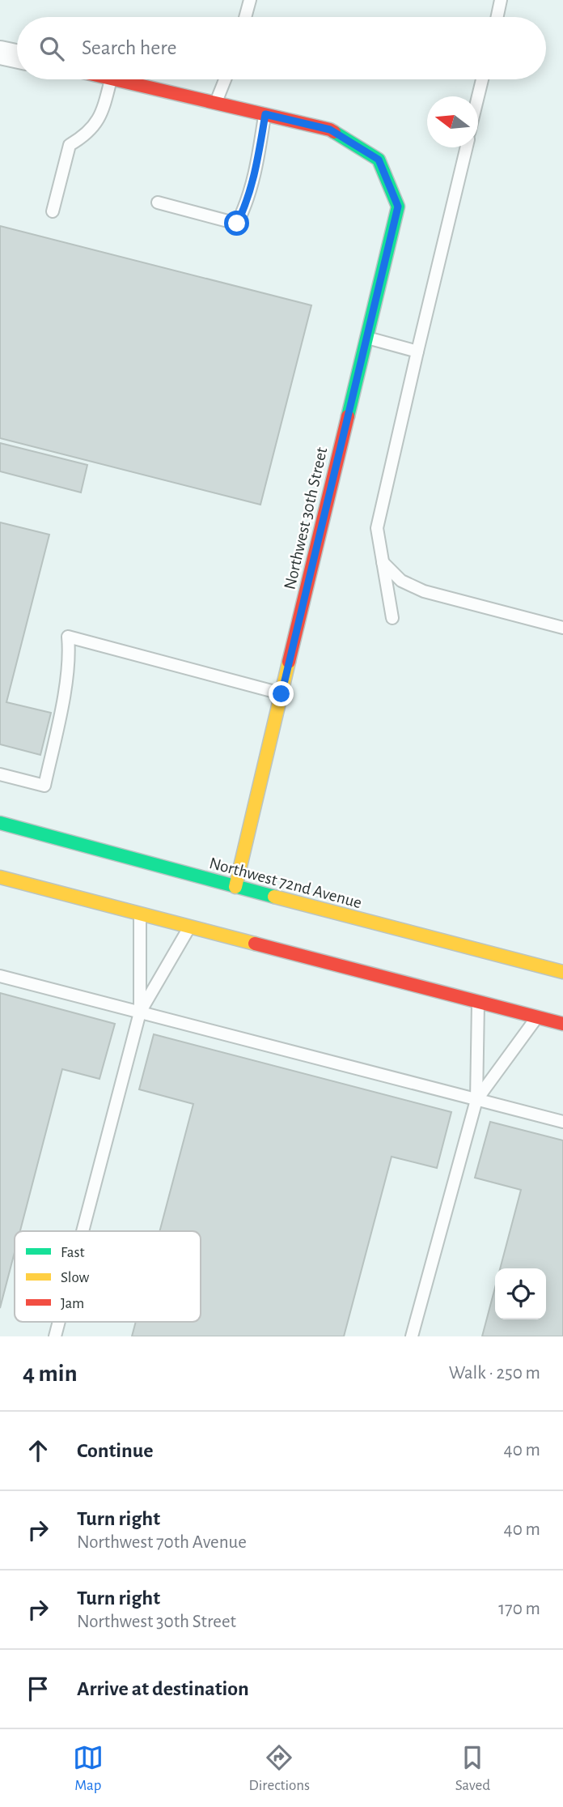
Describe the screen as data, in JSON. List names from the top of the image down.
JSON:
{
  "streets": {
    "main road": ["Northwest 30th Street", "Northwest 72nd Avenue"]
  },
  "crossings": [
    ["Northwest 30th Street", "Northwest 72nd Avenue"]
  ],
  "legend": ["Fast", "Slow", "Jam"],
  "north": "left",
  "page": {
    "search": "Search here",
    "heading": ["4 min", "Walk · 250 m"],
    "list": [
      ["Continue", "40 m"],
      ["Turn right", "Northwest 70th Avenue", "40 m"],
      ["Turn right", "Northwest 30th Street", "170 m"],
      "Arrive at destination"
    ],
    "nav": ["Map", "Directions", "Saved"]
  }
}
